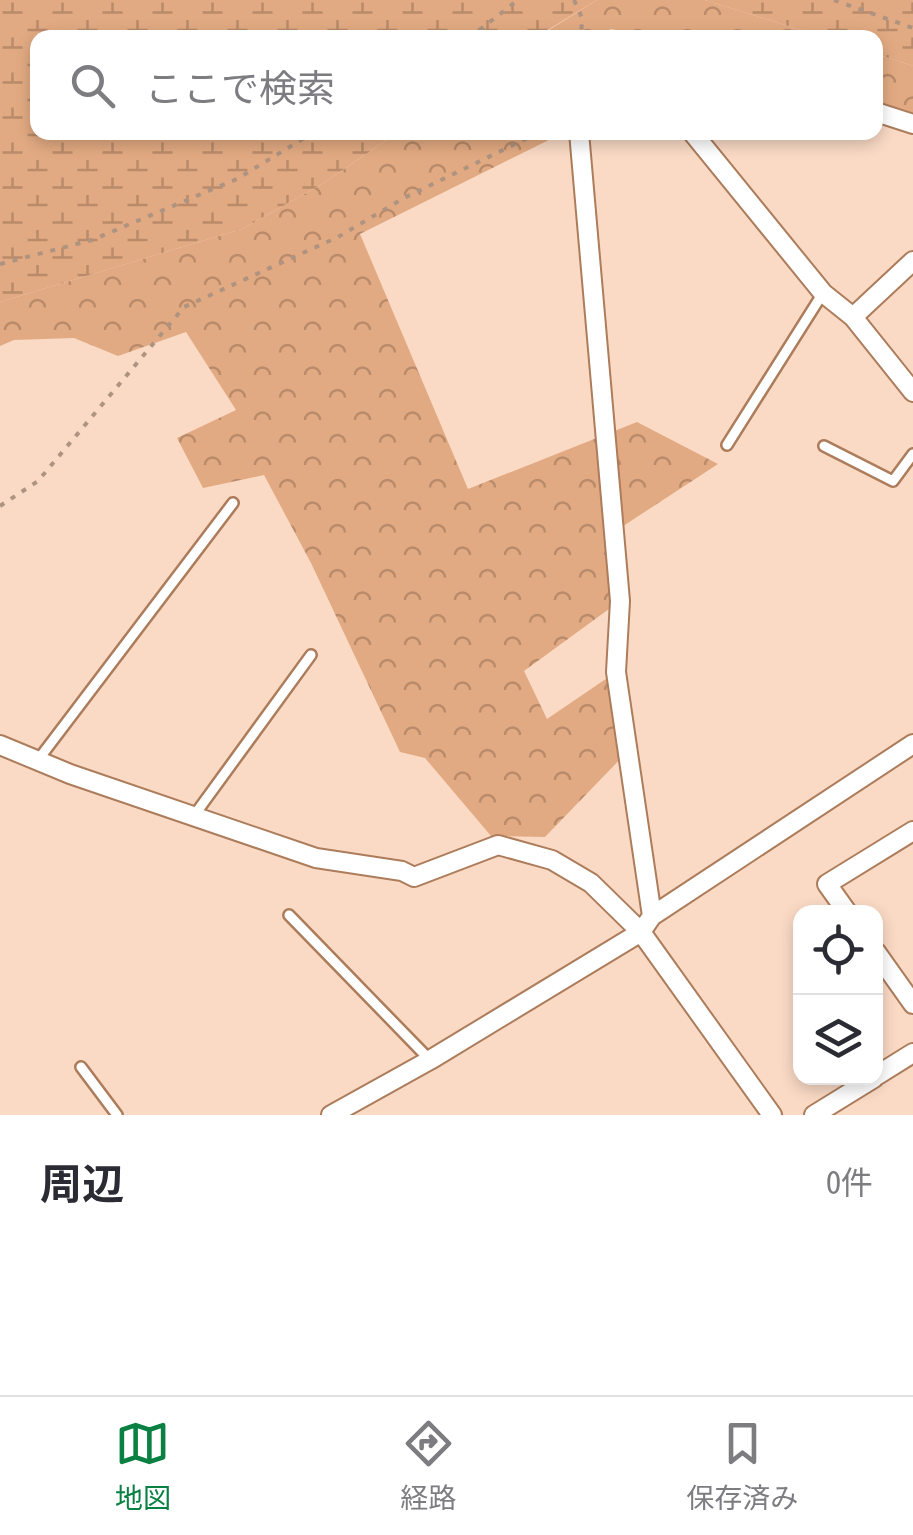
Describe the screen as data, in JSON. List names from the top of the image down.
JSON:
{
  "page": {
    "search": "ここで検索",
    "heading": ["周辺", "0件"],
    "nav": ["地図", "経路", "保存済み"]
  }
}
